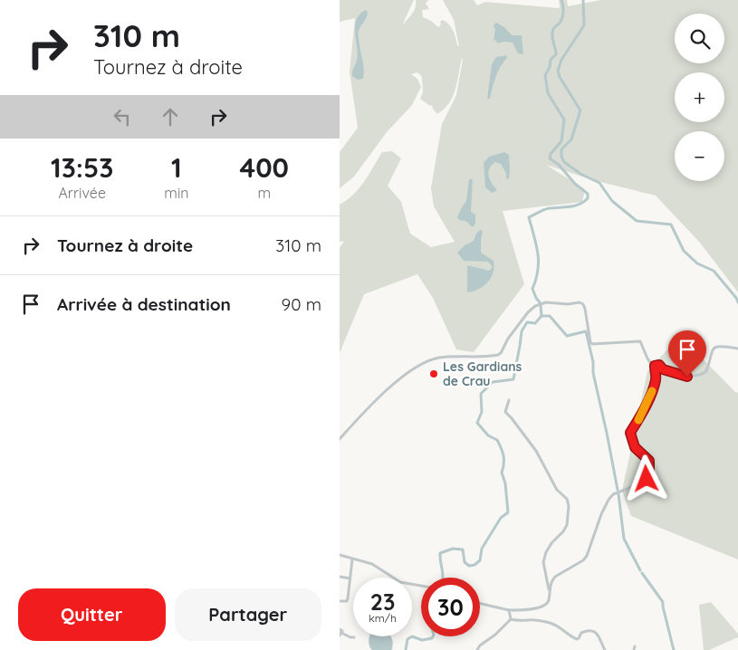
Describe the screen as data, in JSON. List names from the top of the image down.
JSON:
{
  "places": ["Les Gardians de Crau"],
  "page": {
    "turn": ["310 m", "Tournez à droite"],
    "map_buttons": ["+", "−"],
    "eta": [
      "13:53",
      "Arrivée",
      "1",
      "min",
      "400",
      "m"
    ],
    "list": [
      {
        "name": "Tournez à droite",
        "value": "310 m"
      },
      {
        "name": "Arrivée à destination",
        "value": "90 m"
      }
    ],
    "speed": "23 km/h",
    "limit": "30",
    "buttons": ["Quitter", "Partager"]
  }
}
